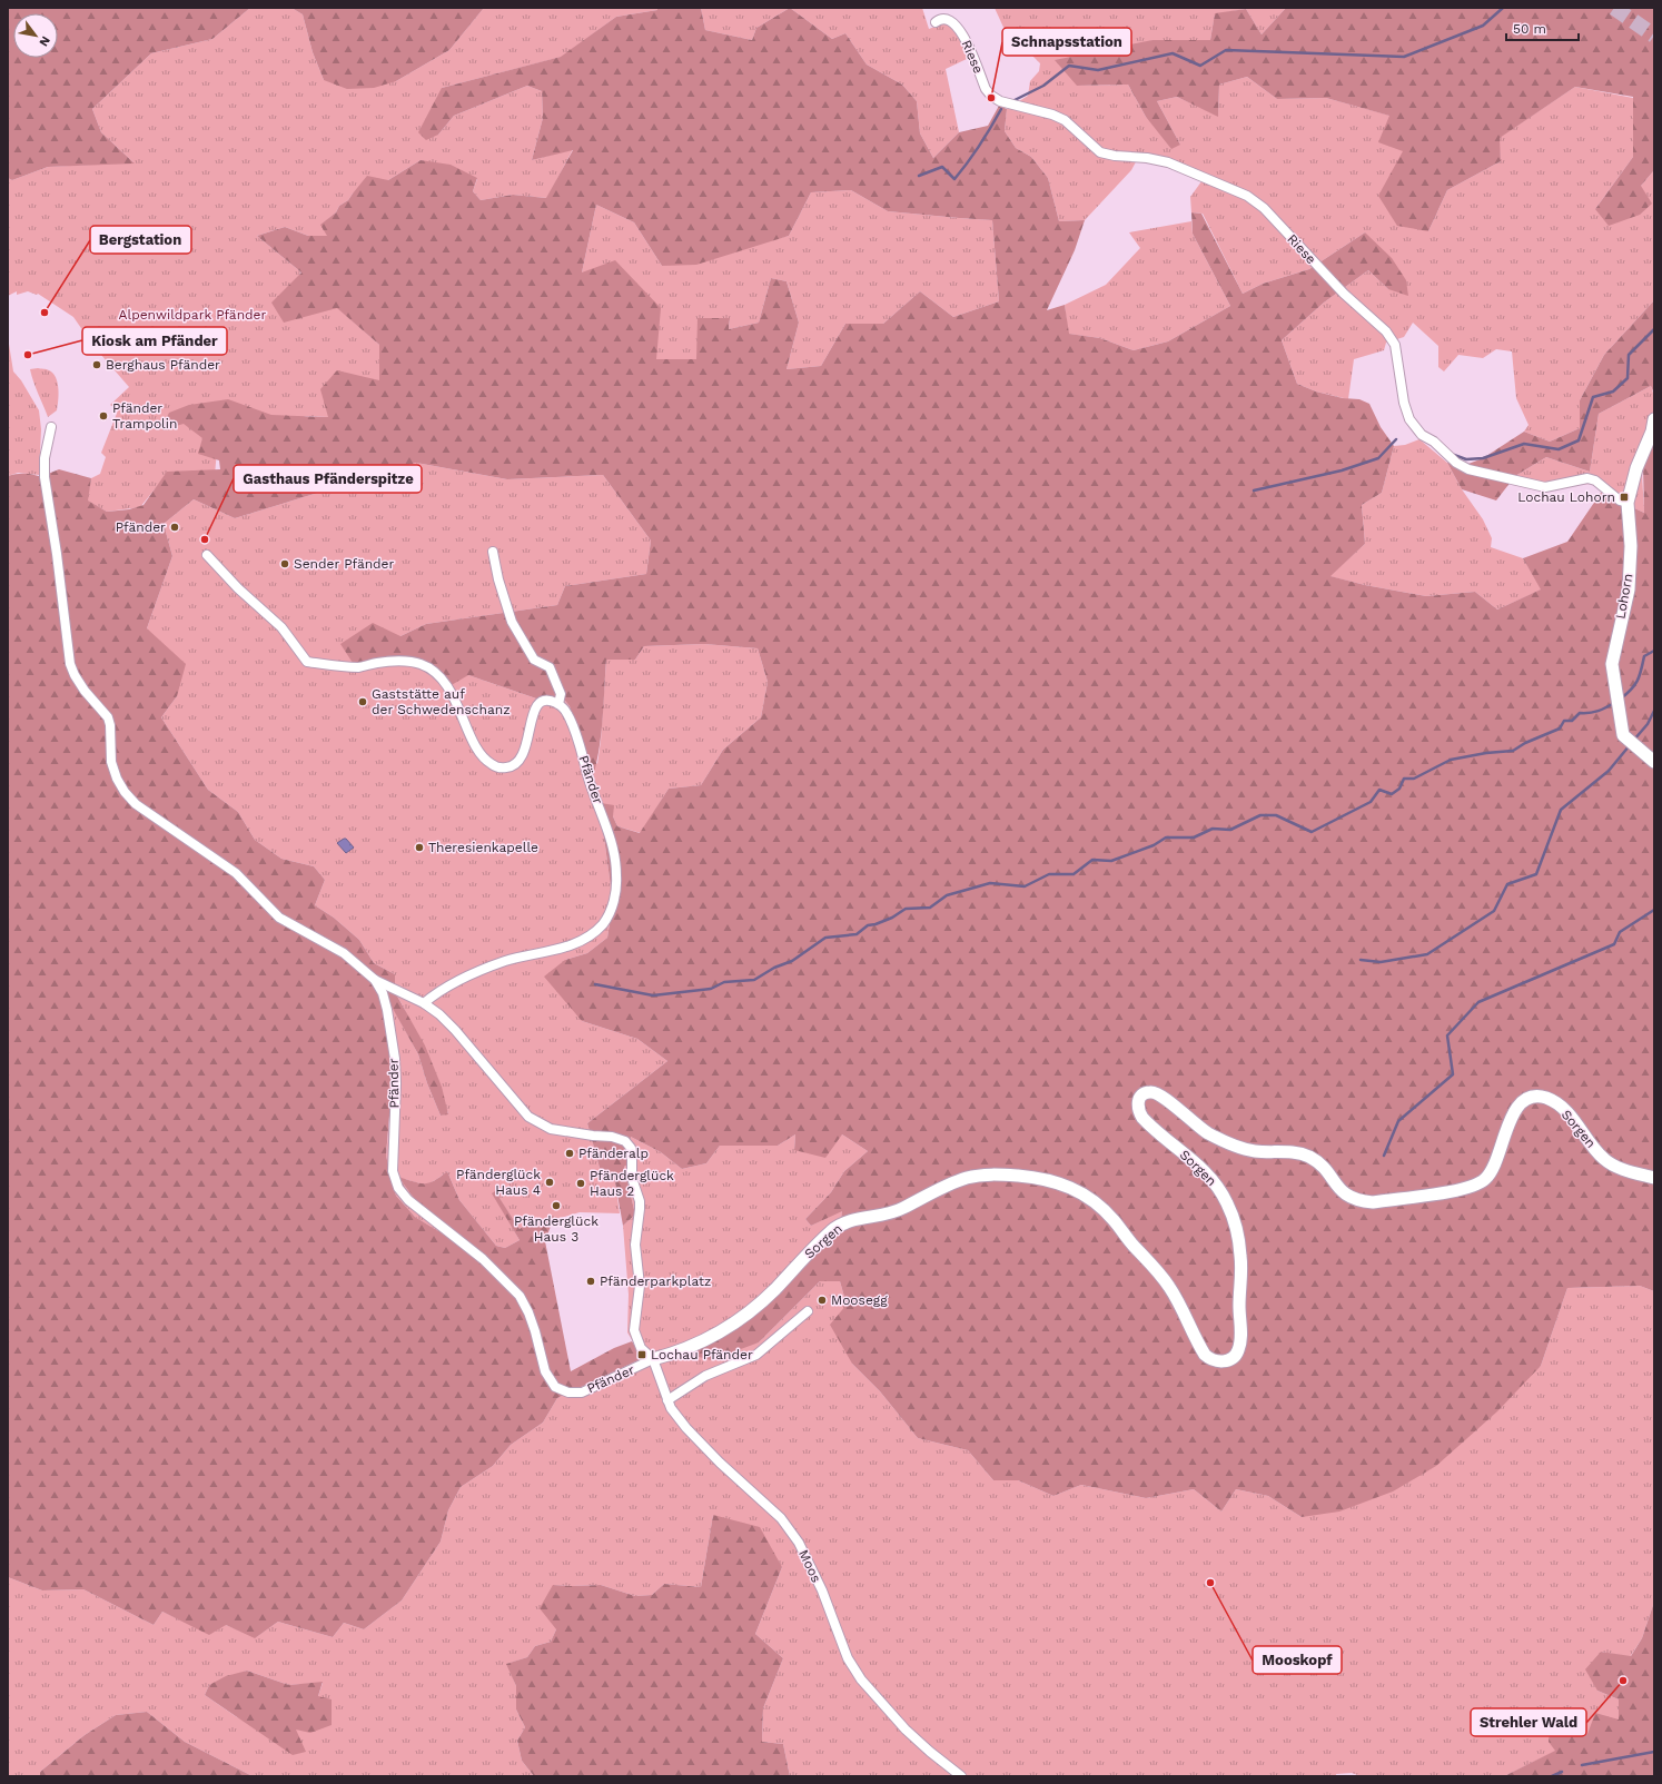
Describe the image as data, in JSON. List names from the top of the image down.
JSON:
{
  "streets": {
    "street": [
      "Riese",
      "Lohorn",
      "Pfänder",
      "Sorgen",
      "Moos"
    ]
  },
  "crossings": [
    ["Riese", "Lohorn"],
    ["Pfänder", "Sorgen"],
    ["Pfänder", "Moos"],
    ["Sorgen", "Moos"]
  ],
  "parks": ["Alpenwildpark Pfänder"],
  "places": {
    "other": [
      "Schnapsstation",
      "Bergstation",
      "Kiosk am Pfänder",
      "Berghaus Pfänder",
      "Pfänder Trampolin",
      "Pfänder",
      "Gasthaus Pfänderspitze",
      "Sender Pfänder",
      "Gaststätte auf der Schwedenschanz",
      "Theresienkapelle",
      "Pfänderalp",
      "Pfänderglück Haus 4",
      "Pfänderglück Haus 2",
      "Pfänderglück Haus 3",
      "Pfänderparkplatz",
      "Moosegg",
      "Mooskopf",
      "Strehler Wald"
    ],
    "transit": ["Lochau Lohorn", "Lochau Pfänder"]
  },
  "scale_bar": "50 m",
  "north": "bottom right"
}
